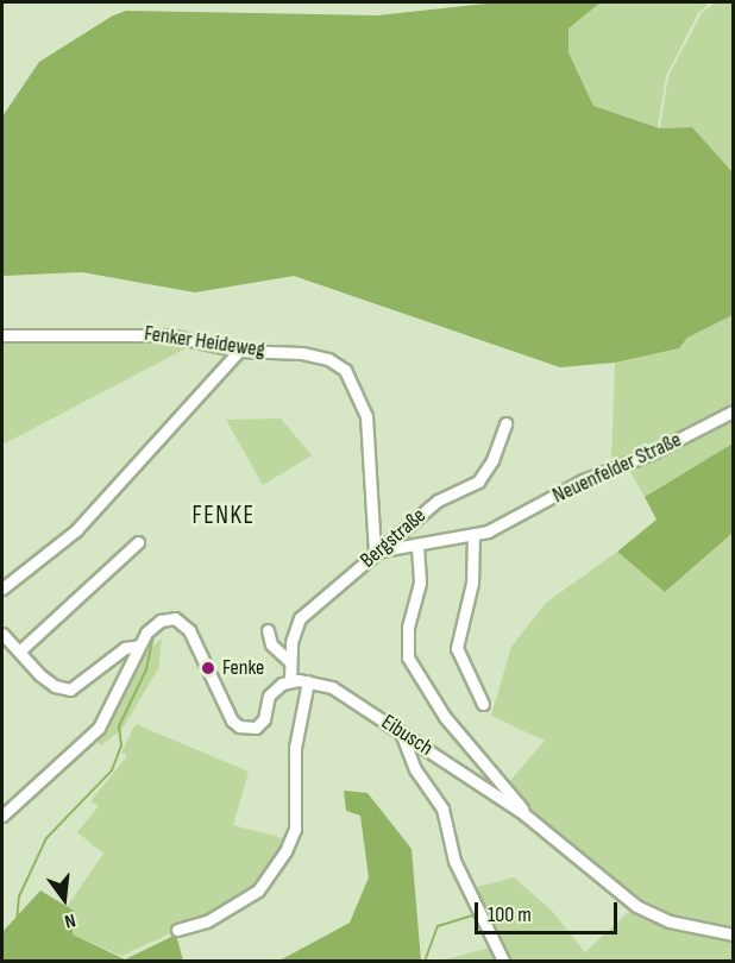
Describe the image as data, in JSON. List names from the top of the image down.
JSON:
{
  "streets": {
    "street": [
      "Fenker Heideweg",
      "Neuenfelder Straße",
      "Bergstraße",
      "Eibusch"
    ]
  },
  "crossings": [
    ["Fenker Heideweg", "Neuenfelder Straße"],
    ["Fenker Heideweg", "Bergstraße"],
    ["Neuenfelder Straße", "Bergstraße"],
    ["Bergstraße", "Eibusch"]
  ],
  "districts": ["FENKE"],
  "places": ["Fenke"],
  "scale_bar": "100 m",
  "north": "bottom"
}
